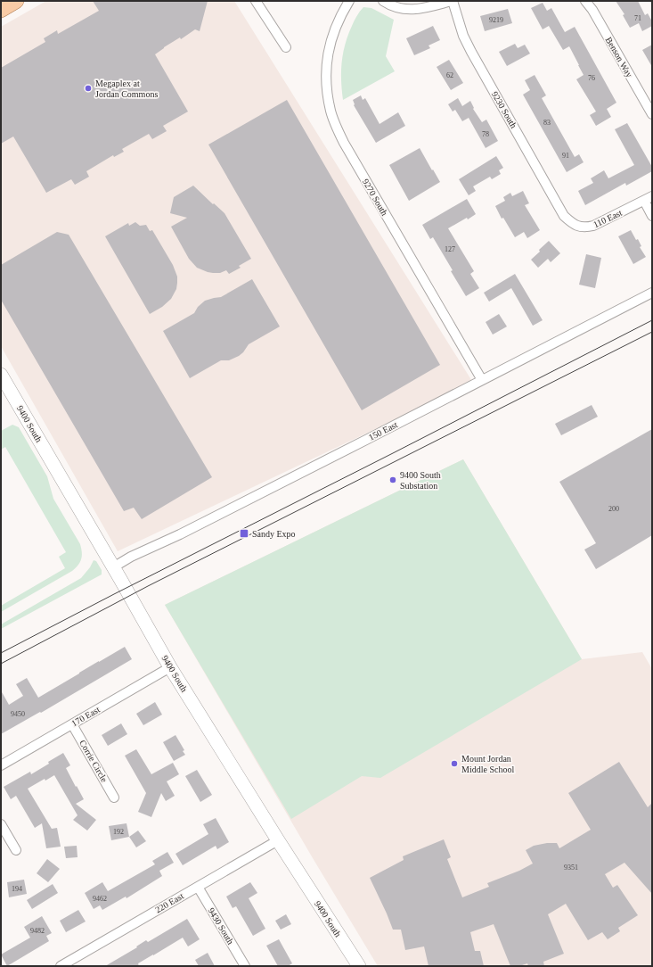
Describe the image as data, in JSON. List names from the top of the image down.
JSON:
{
  "streets": {
    "street": [
      "Benson Way",
      "9230 South",
      "9270 South",
      "110 East",
      "9400 South",
      "150 East",
      "170 East",
      "Corrie Circle",
      "220 East",
      "9430 South"
    ]
  },
  "crossings": [
    ["9230 South", "110 East"],
    ["9270 South", "150 East"],
    ["9400 South", "150 East"],
    ["9400 South", "170 East"],
    ["9400 South", "220 East"],
    ["170 East", "Corrie Circle"],
    ["220 East", "9430 South"]
  ],
  "places": {
    "other": ["Megaplex at Jordan Commons", "9400 South Substation", "Mount Jordan Middle School"],
    "transit": ["Sandy Expo"]
  },
  "house_numbers": [
    "71",
    "9219",
    "62",
    "76",
    "83",
    "78",
    "91",
    "127",
    "200",
    "9450",
    "192",
    "9351",
    "194",
    "9462",
    "9482"
  ]
}
